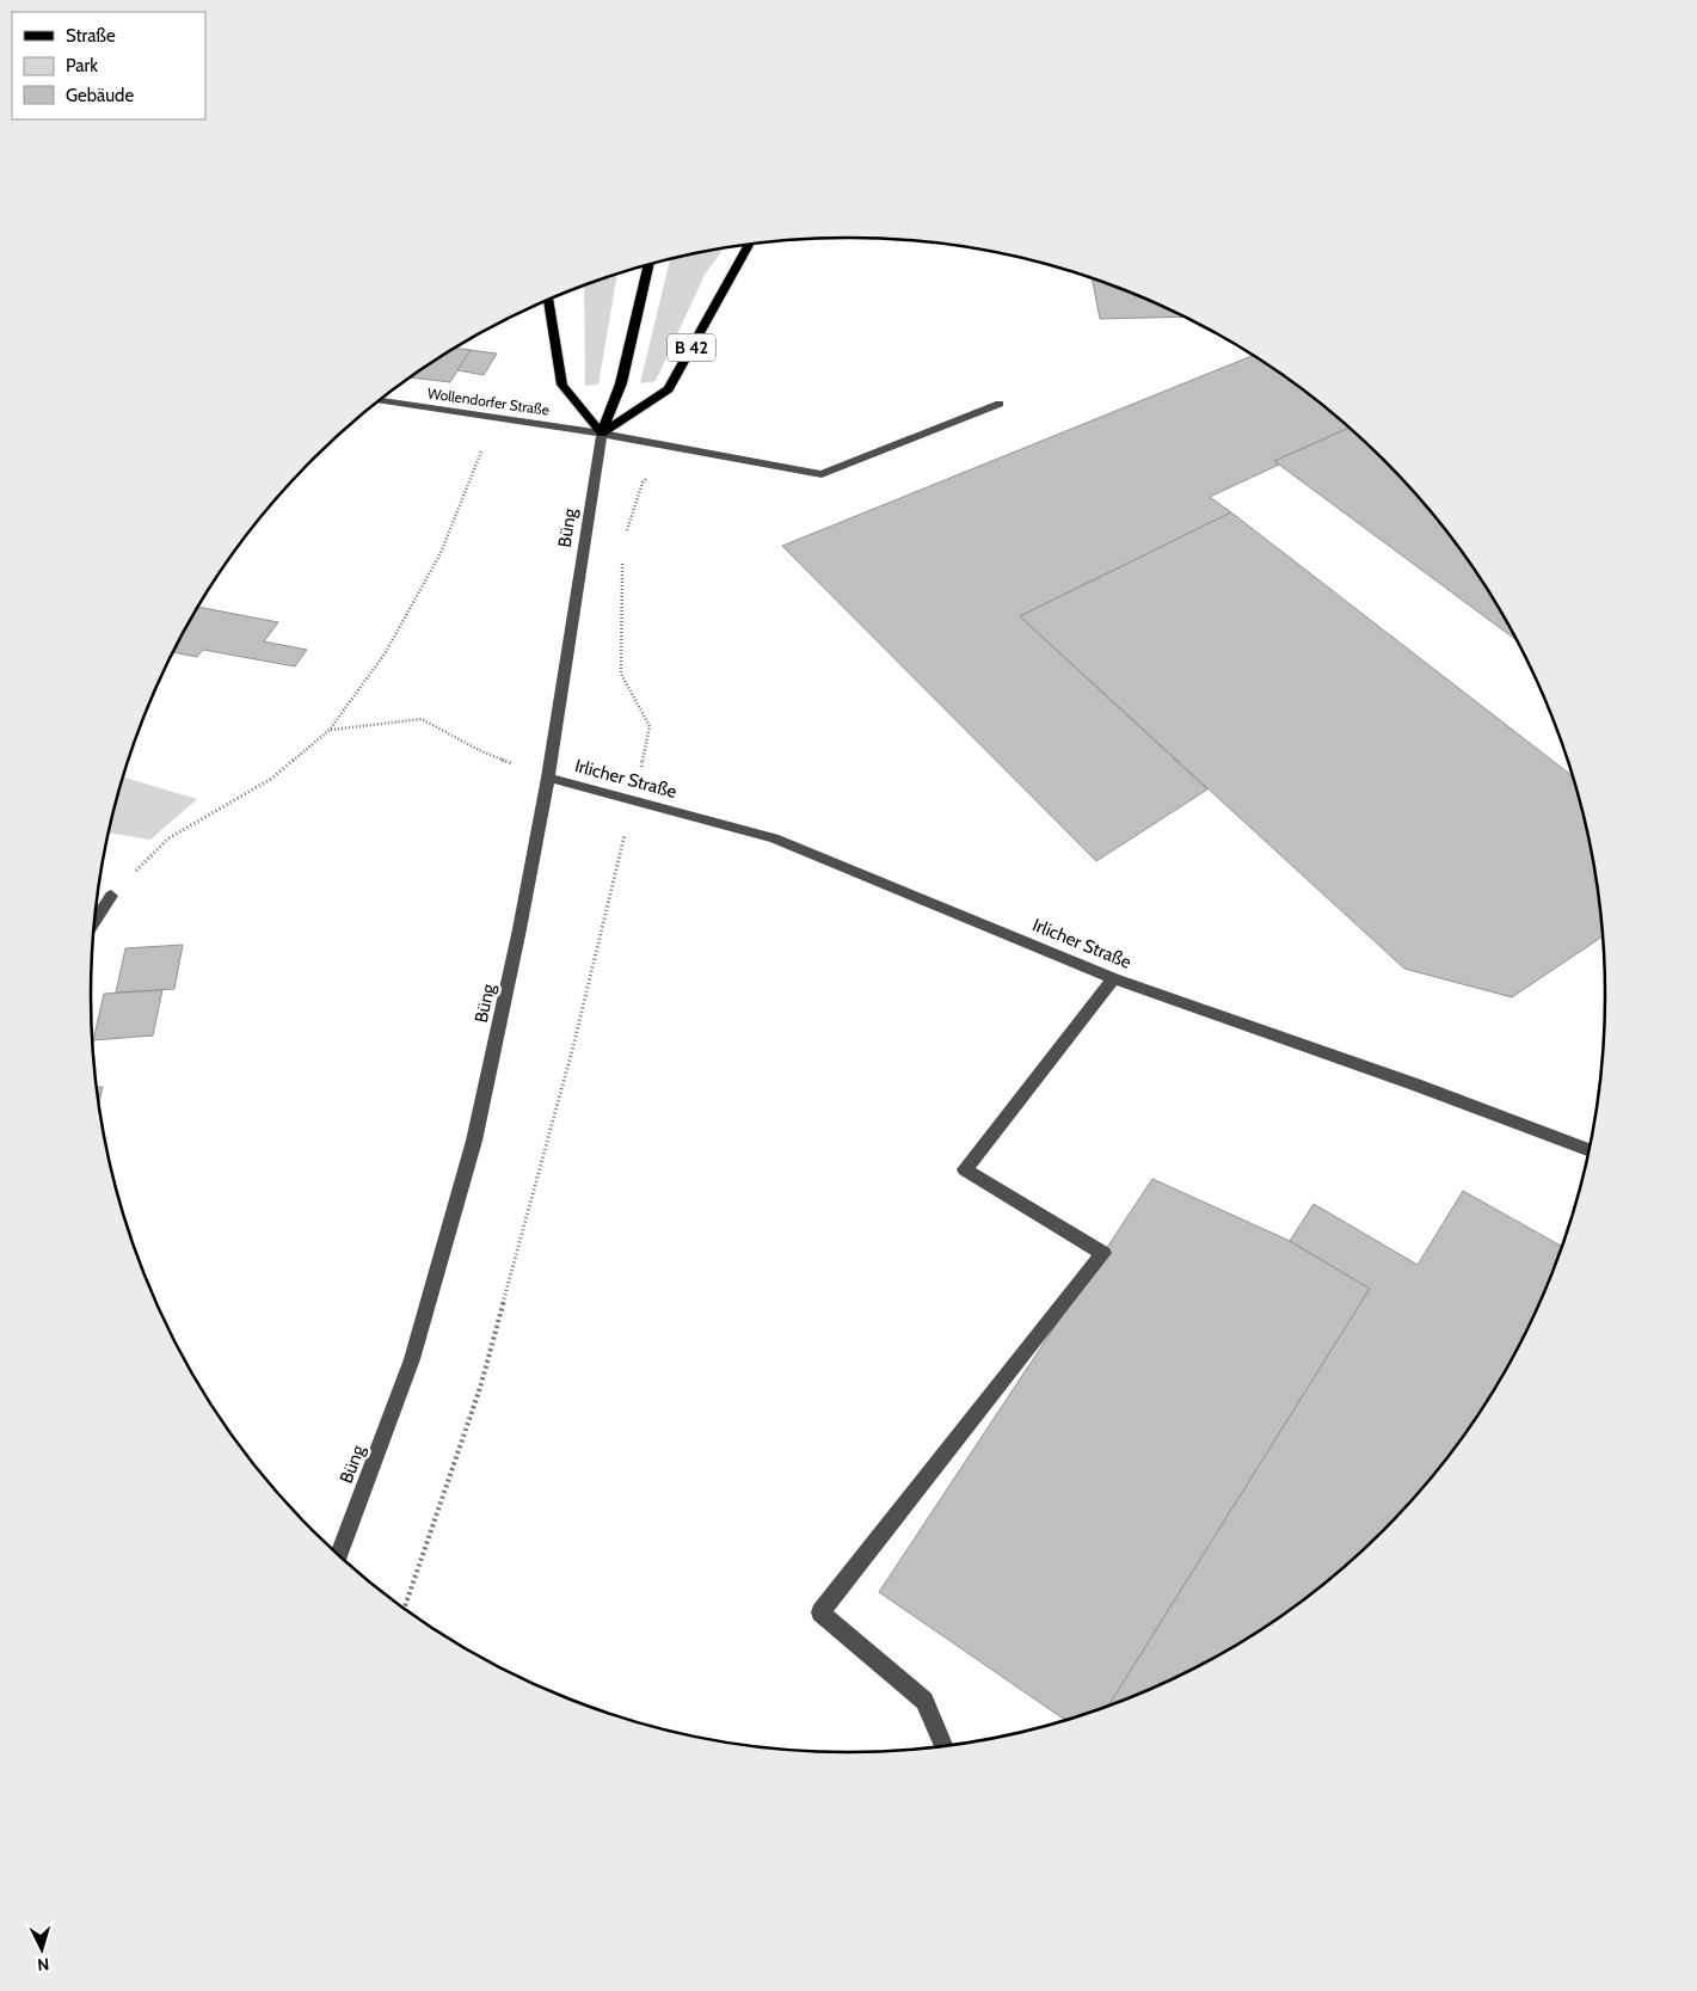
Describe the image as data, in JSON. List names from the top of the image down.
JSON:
{
  "streets": {
    "main road": ["B 42"],
    "street": ["Wollendorfer Straße", "Büng", "Irlicher Straße"]
  },
  "crossings": [
    ["B 42", "Wollendorfer Straße"],
    ["B 42", "Büng"],
    ["Wollendorfer Straße", "Büng"],
    ["Büng", "Irlicher Straße"]
  ],
  "legend": ["Straße", "Park", "Gebäude"],
  "north": "bottom"
}
